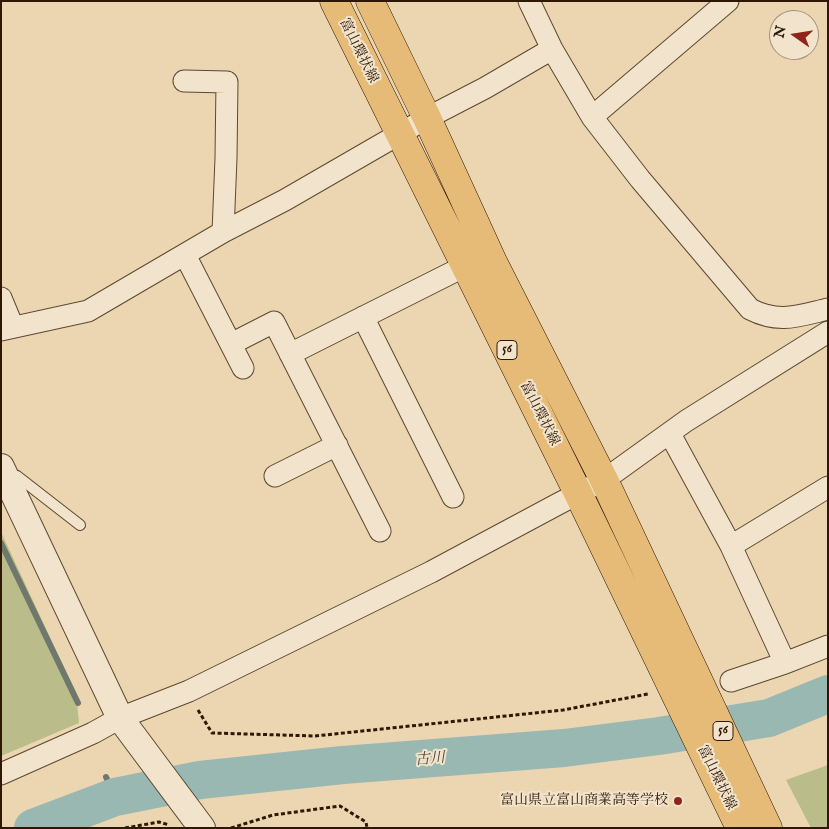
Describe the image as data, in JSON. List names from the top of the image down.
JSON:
{
  "streets": {
    "main road": ["富山環状線", "56"]
  },
  "water": ["古川"],
  "places": ["富山県立富山商業高等学校"],
  "north": "left"
}
